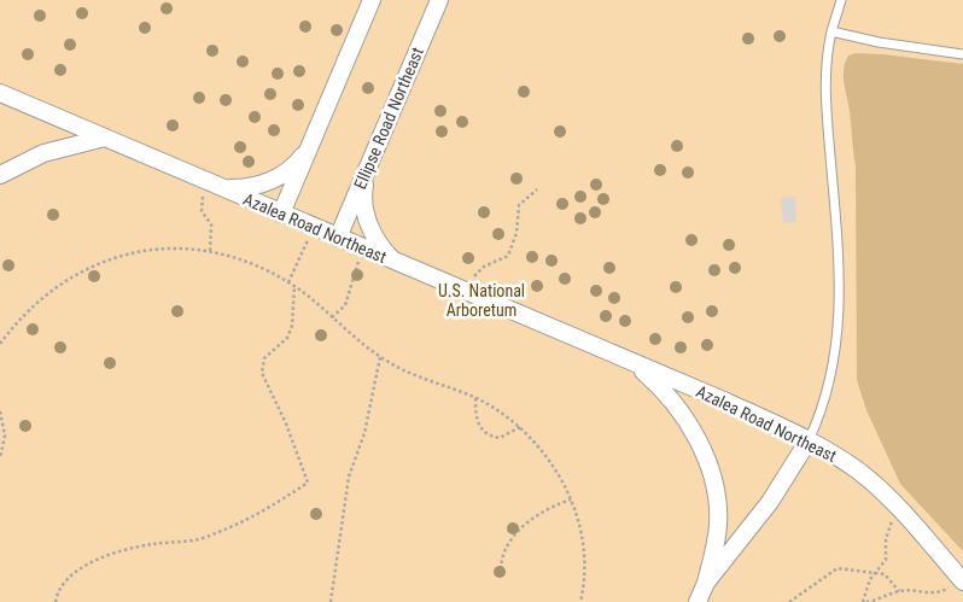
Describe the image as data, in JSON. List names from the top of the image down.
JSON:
{
  "streets": {
    "street": ["Ellipse Road Northeast", "Azalea Road Northeast"]
  },
  "crossings": [
    ["Ellipse Road Northeast", "Azalea Road Northeast"]
  ],
  "parks": ["U.S. National Arboretum"]
}
